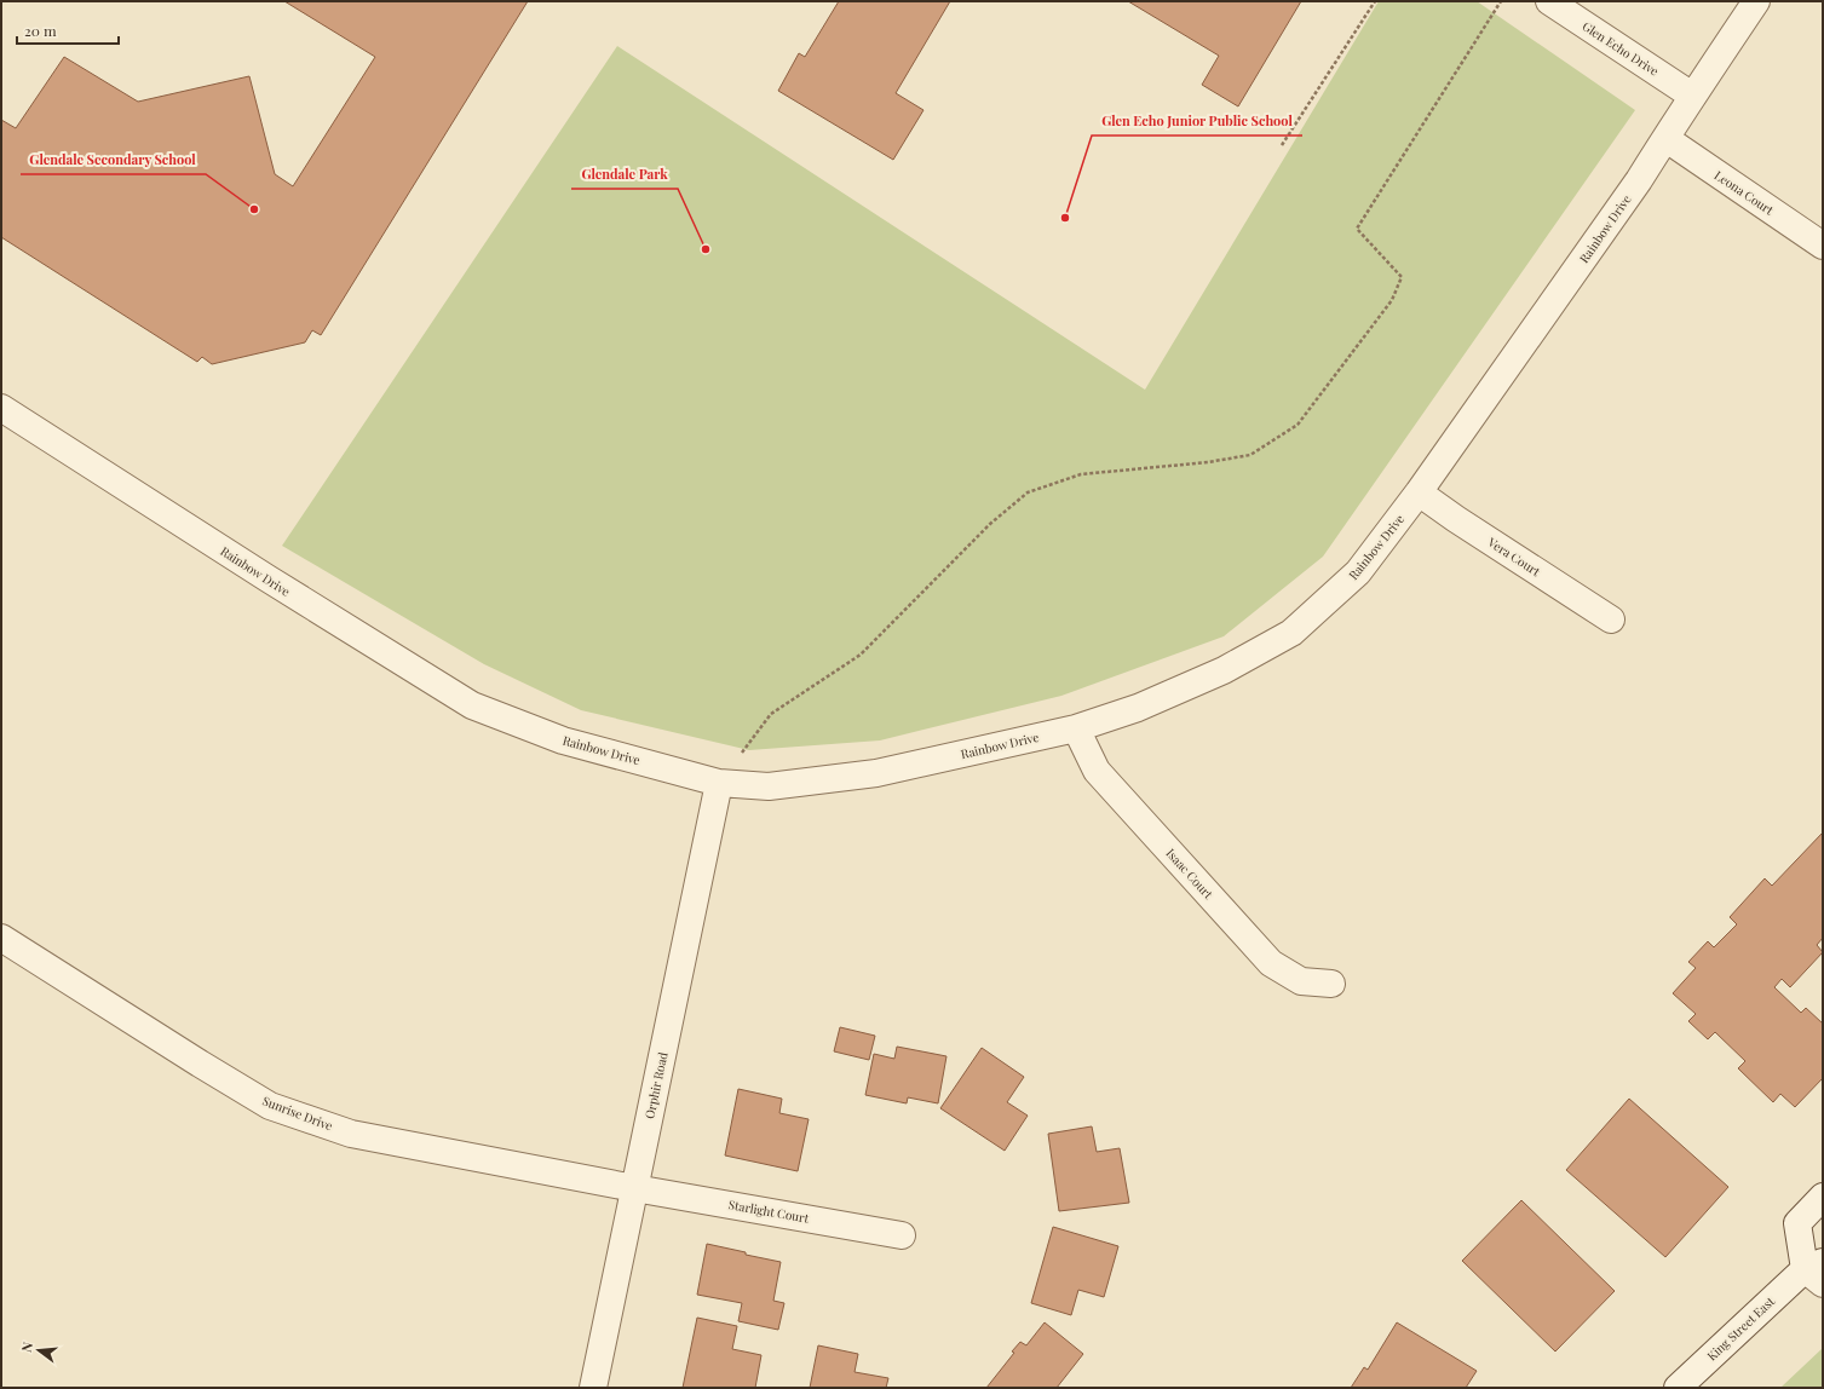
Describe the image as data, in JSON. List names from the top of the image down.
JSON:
{
  "streets": {
    "street": [
      "Glen Echo Drive",
      "Leona Court",
      "Rainbow Drive",
      "Vera Court",
      "Isaac Court",
      "Orphir Road",
      "Sunrise Drive",
      "Starlight Court",
      "King Street East"
    ]
  },
  "crossings": [
    ["Glen Echo Drive", "Rainbow Drive"],
    ["Leona Court", "Rainbow Drive"],
    ["Rainbow Drive", "Vera Court"],
    ["Rainbow Drive", "Isaac Court"],
    ["Rainbow Drive", "Orphir Road"],
    ["Orphir Road", "Sunrise Drive"],
    ["Orphir Road", "Starlight Court"],
    ["Sunrise Drive", "Starlight Court"]
  ],
  "places": ["Glendale Secondary School", "Glen Echo Junior Public School", "Glendale Park"],
  "scale_bar": "20 m",
  "north": "left"
}
